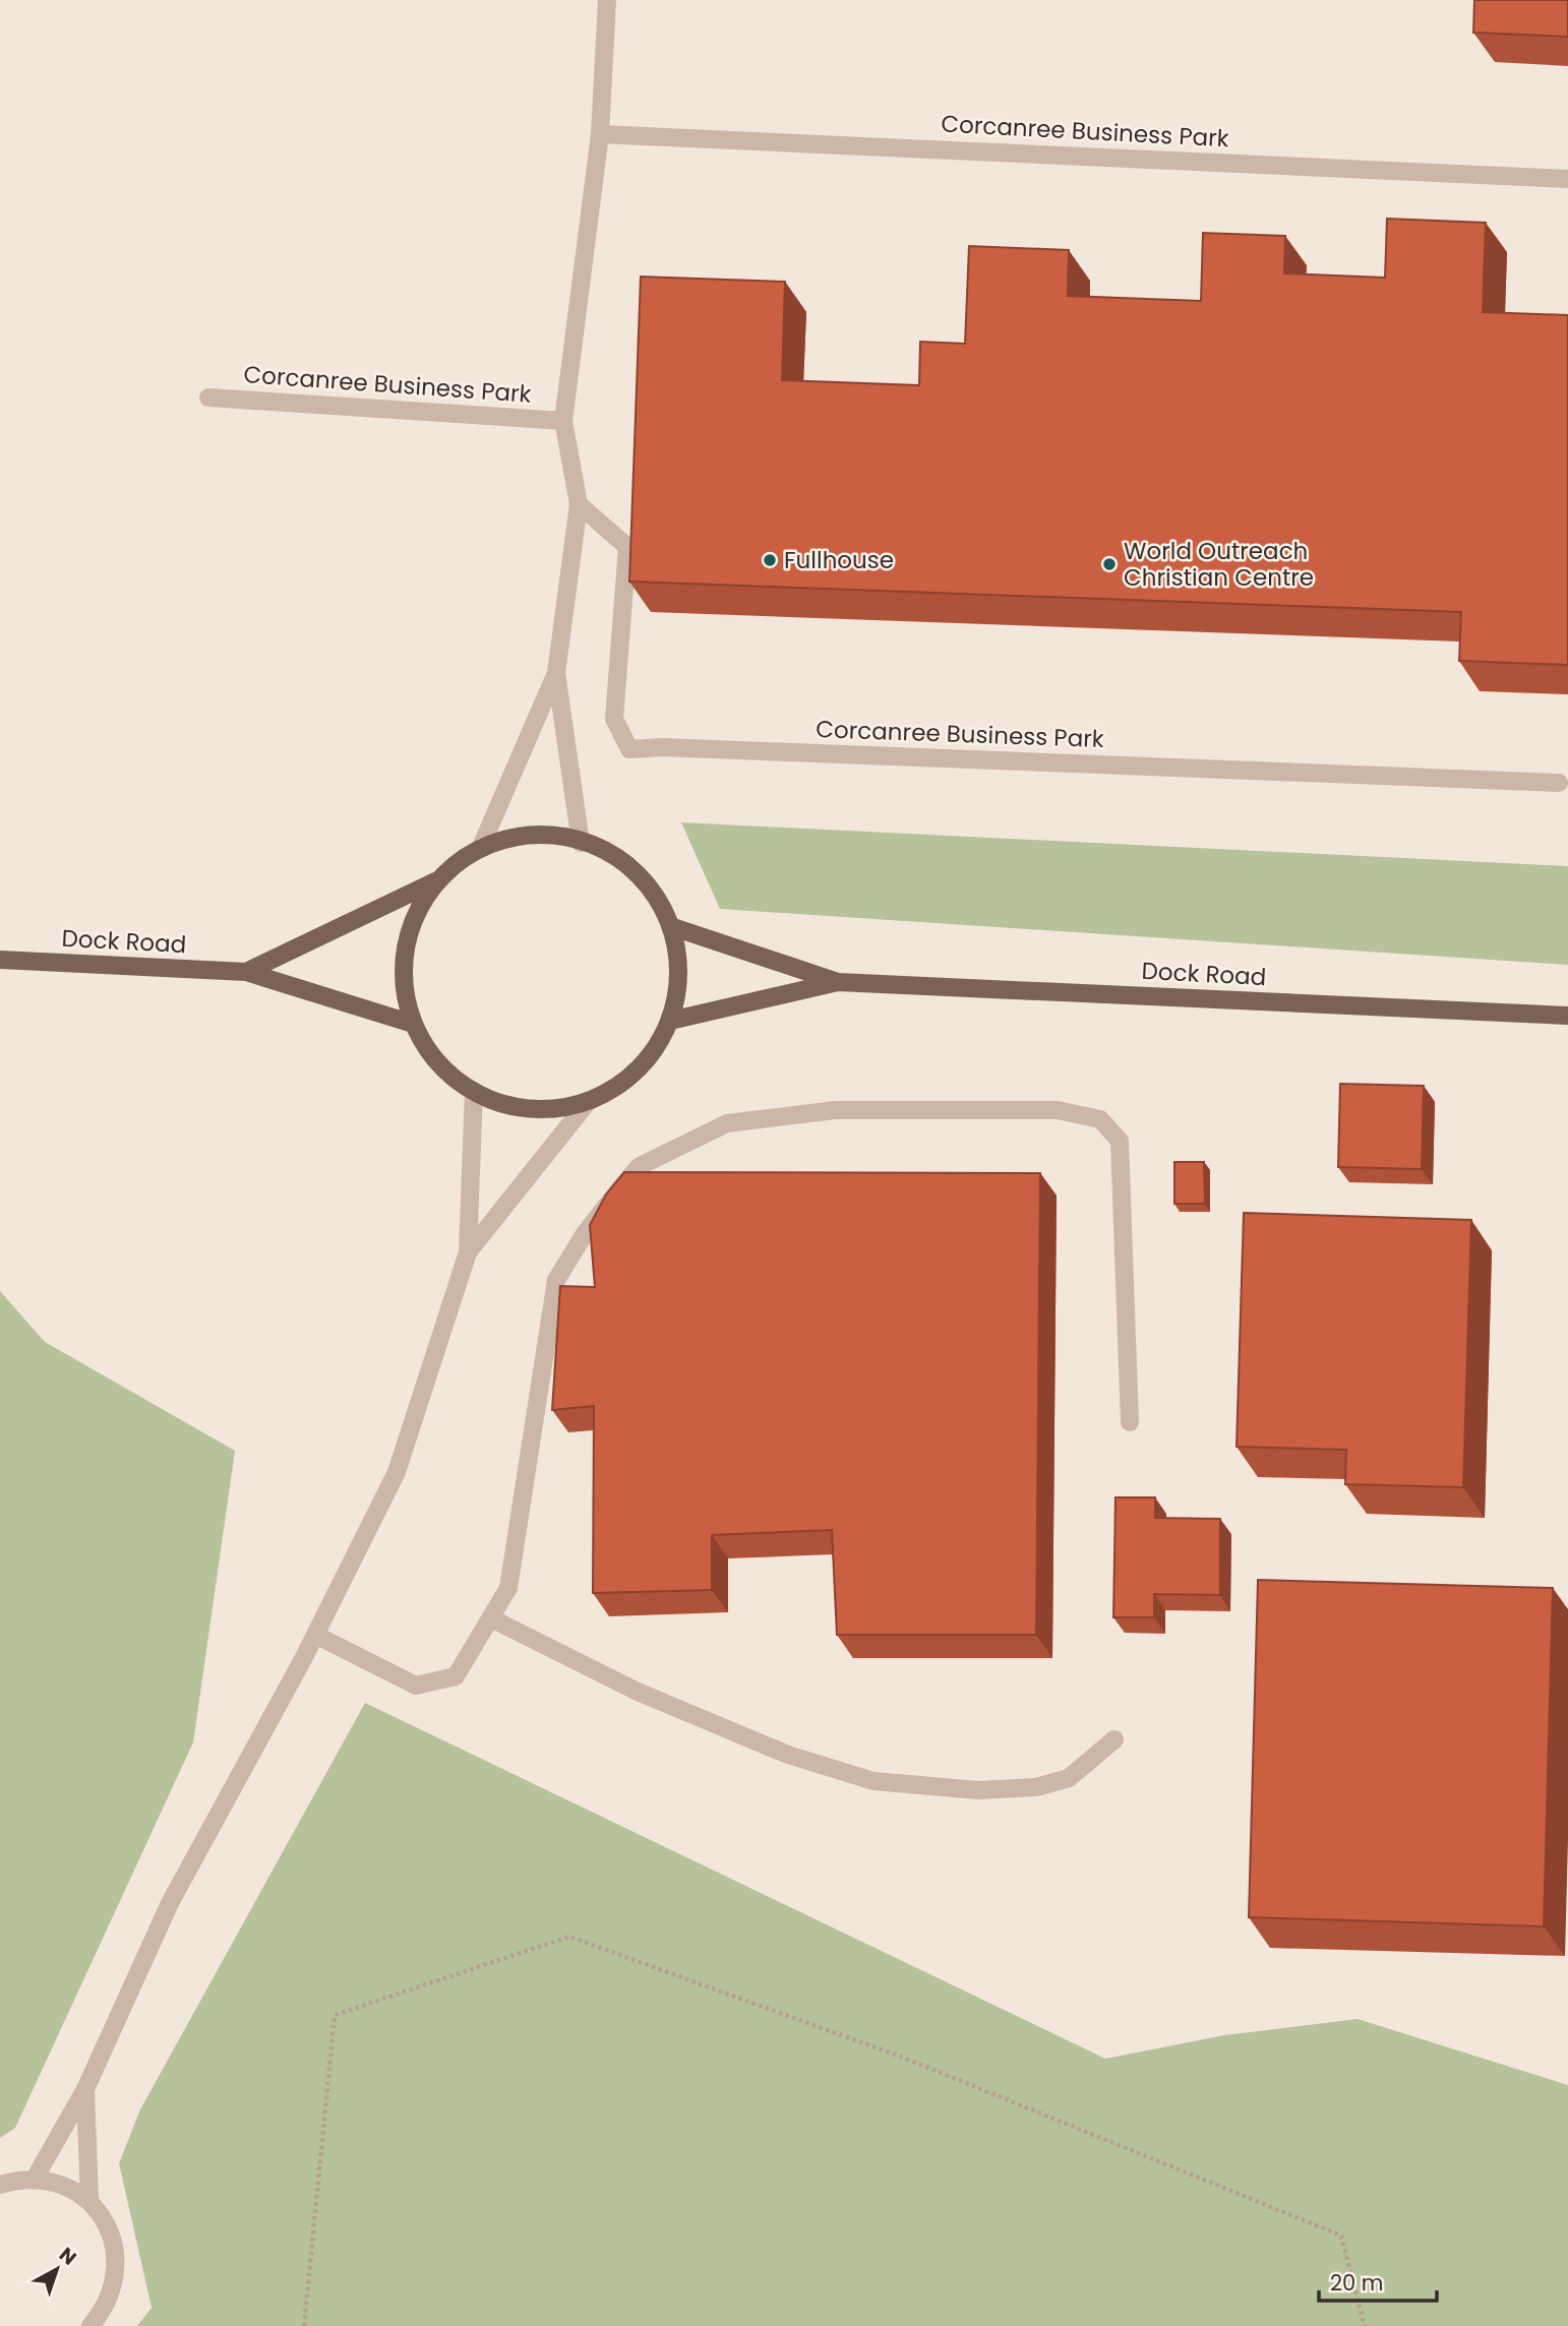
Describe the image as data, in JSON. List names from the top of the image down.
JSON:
{
  "streets": {
    "main road": ["Dock Road"],
    "street": ["Corcanree Business Park"]
  },
  "places": ["Fullhouse", "World Outreach Christian Centre"],
  "scale_bar": "20 m",
  "north": "top right"
}
